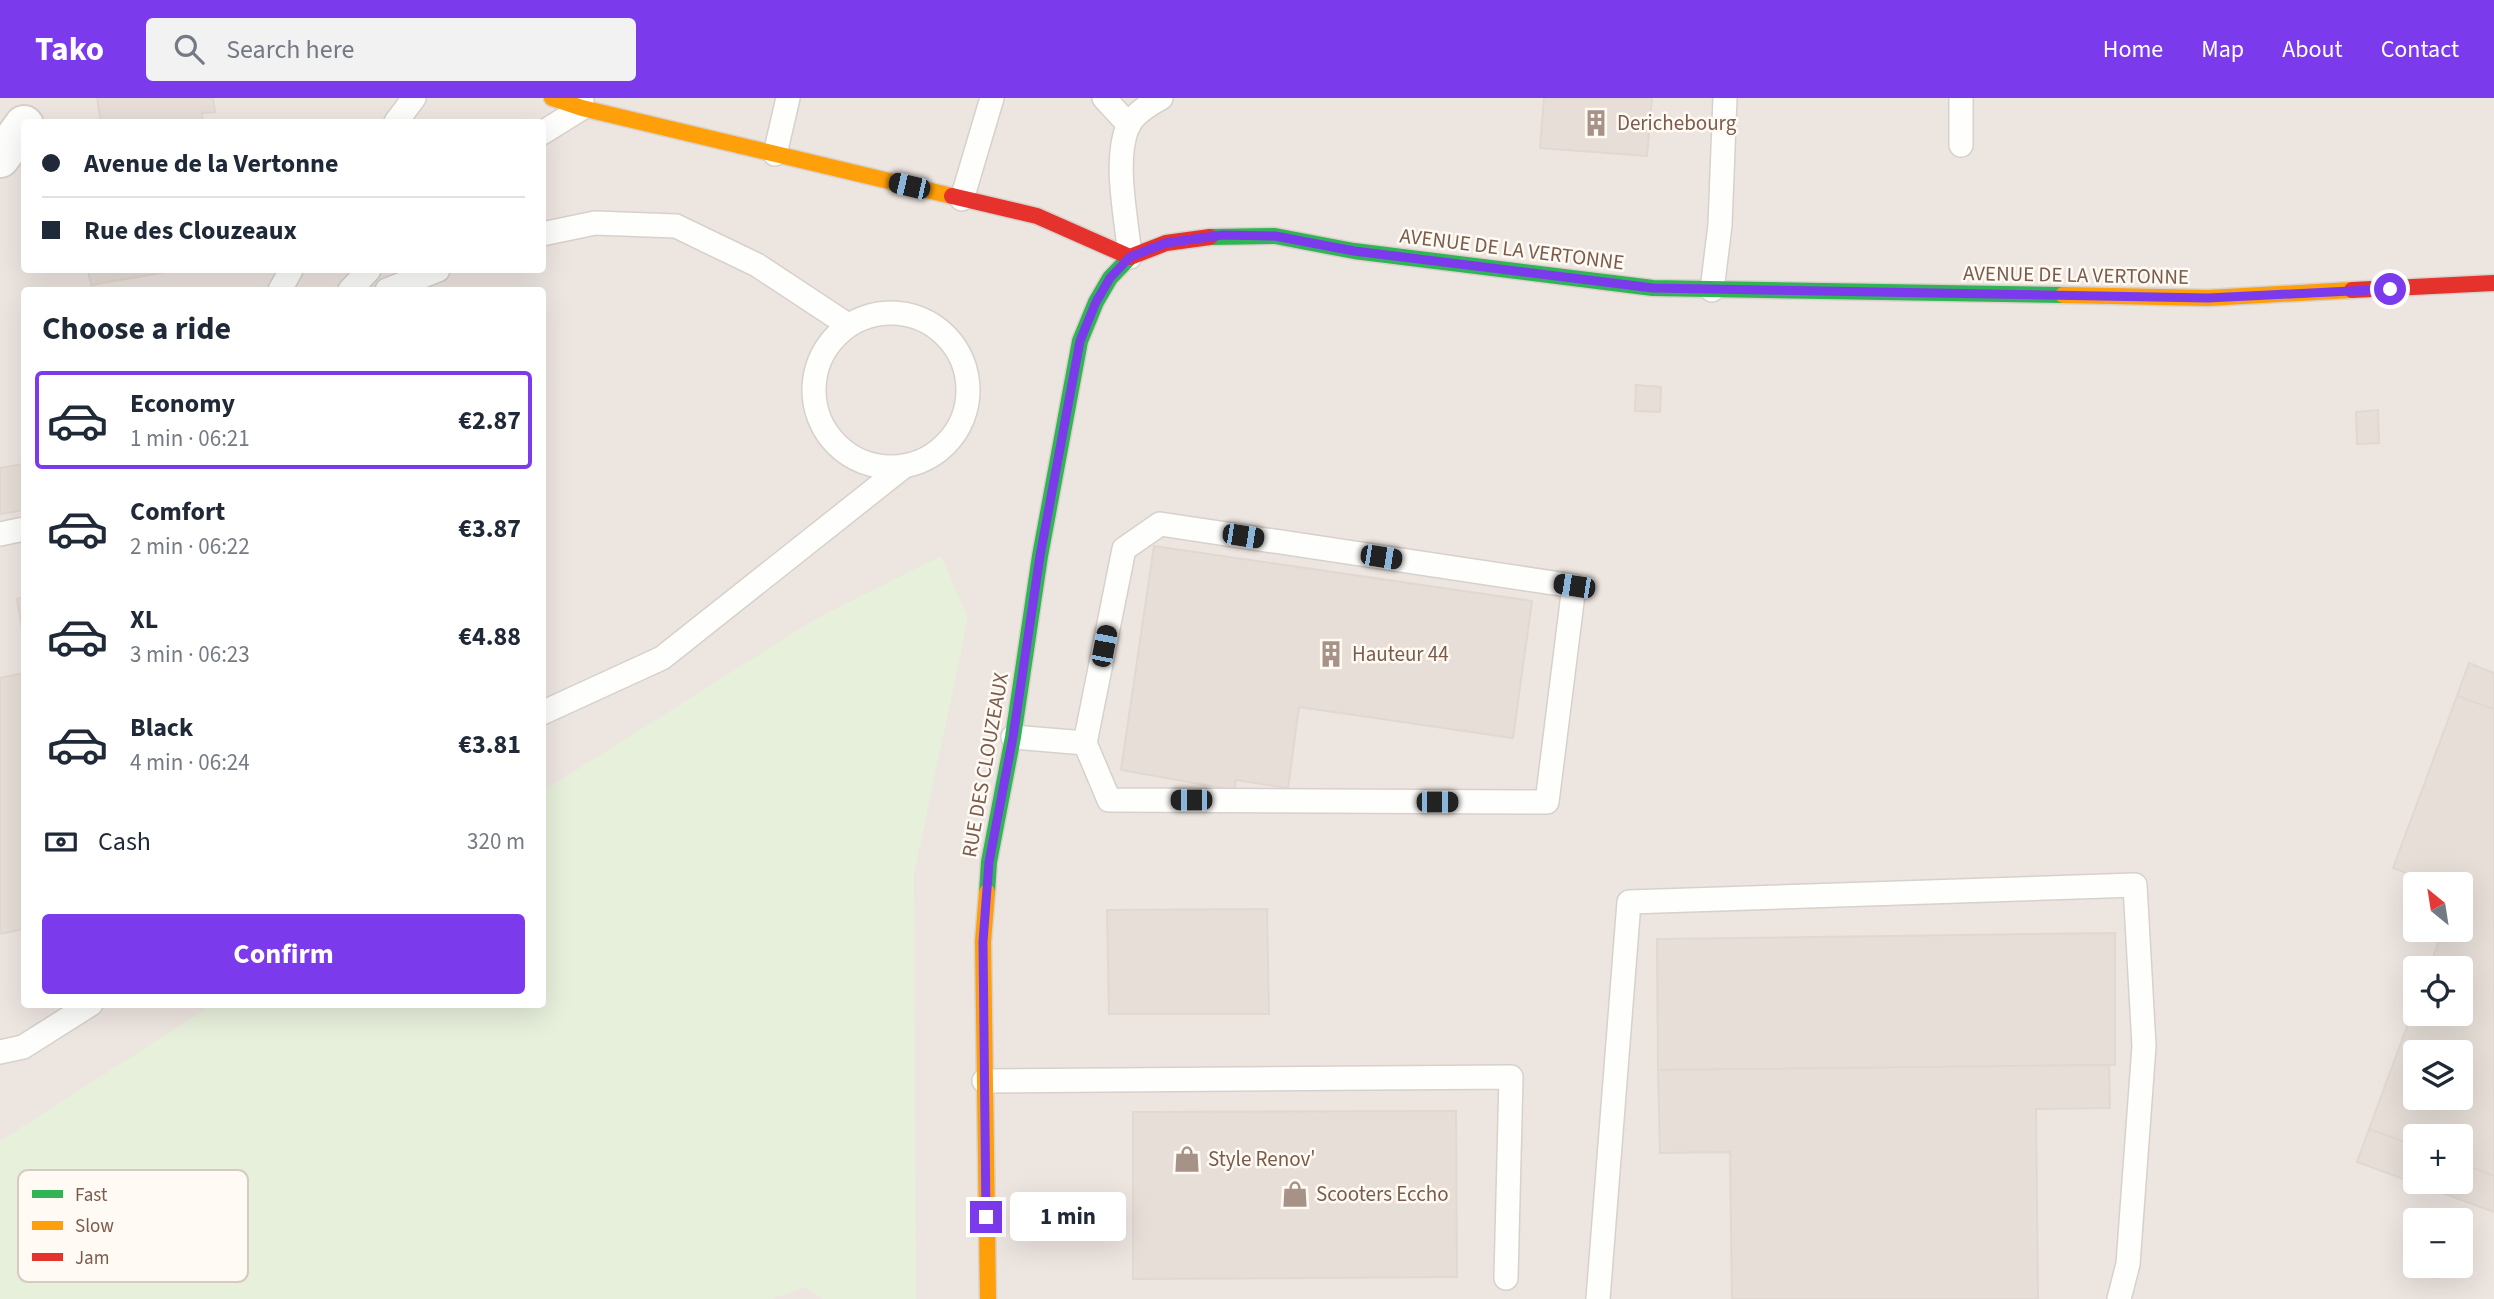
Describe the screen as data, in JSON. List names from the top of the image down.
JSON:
{
  "streets": {
    "street": ["AVENUE DE LA VERTONNE", "RUE DES CLOUZEAUX"]
  },
  "crossings": [
    ["AVENUE DE LA VERTONNE", "RUE DES CLOUZEAUX"]
  ],
  "places": {
    "building": ["Derichebourg", "Hauteur 44"],
    "shop": ["Style Renov'", "Scooters Eccho"]
  },
  "legend": ["Fast", "Slow", "Jam"],
  "north": "top left",
  "page": {
    "header": "Tako",
    "search": "Search here",
    "nav": [
      "Home",
      "Map",
      "About",
      "Contact"
    ],
    "banner": ["Avenue de la Vertonne", "Rue des Clouzeaux"],
    "heading": "Choose a ride",
    "list": [
      {
        "name": "Economy",
        "note": "1 min · 06:21",
        "value": "€2.87"
      },
      {
        "name": "Comfort",
        "note": "2 min · 06:22",
        "value": "€3.87"
      },
      {
        "name": "XL",
        "note": "3 min · 06:23",
        "value": "€4.88"
      },
      {
        "name": "Black",
        "note": "4 min · 06:24",
        "value": "€3.81"
      }
    ],
    "pay": ["Cash", "320 m"],
    "map_buttons": ["+", "−"],
    "buttons": "Confirm",
    "bubble": "1 min"
  }
}
